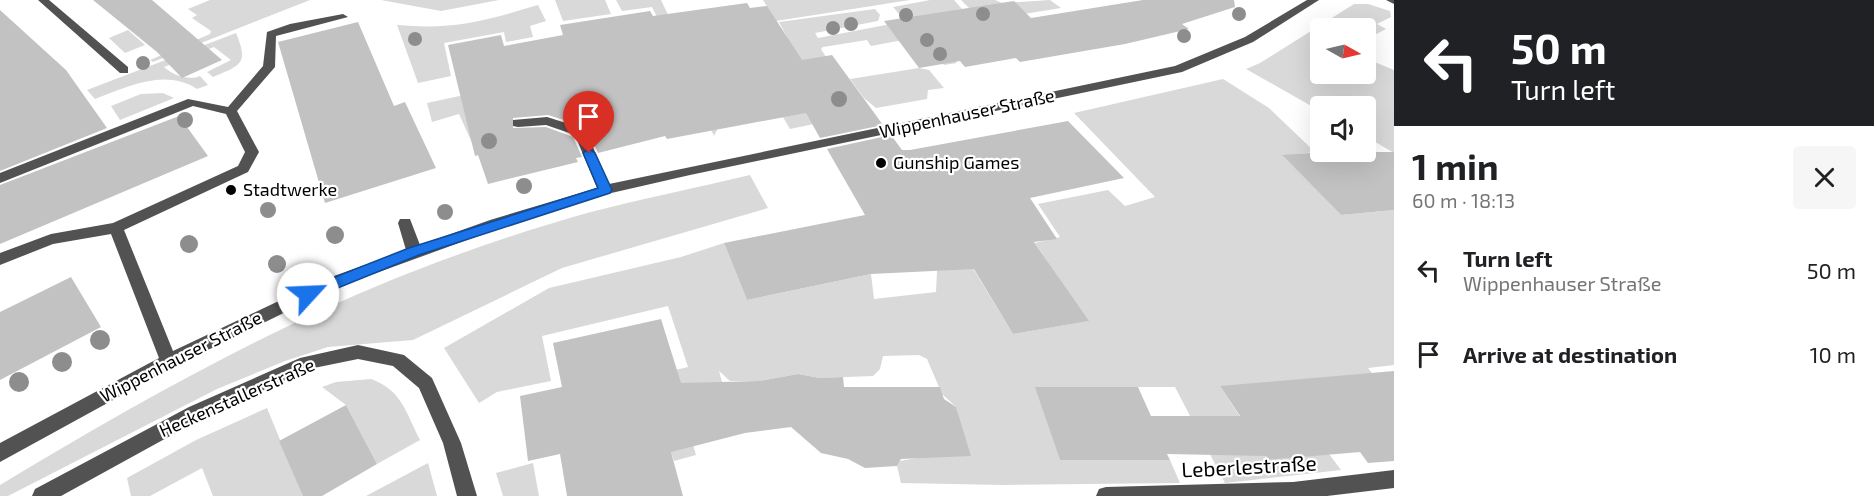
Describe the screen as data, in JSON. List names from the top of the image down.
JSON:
{
  "streets": {
    "street": ["Wippenhauser Straße", "Heckenstallerstraße", "Leberlestraße"]
  },
  "places": ["Gunship Games", "Stadtwerke"],
  "north": "right",
  "page": {
    "turn": ["50 m", "Turn left"],
    "heading": ["1 min", "60 m · 18:13"],
    "list": [
      {
        "name": "Turn left",
        "note": "Wippenhauser Straße",
        "value": "50 m"
      },
      {
        "name": "Arrive at destination",
        "value": "10 m"
      }
    ]
  }
}
